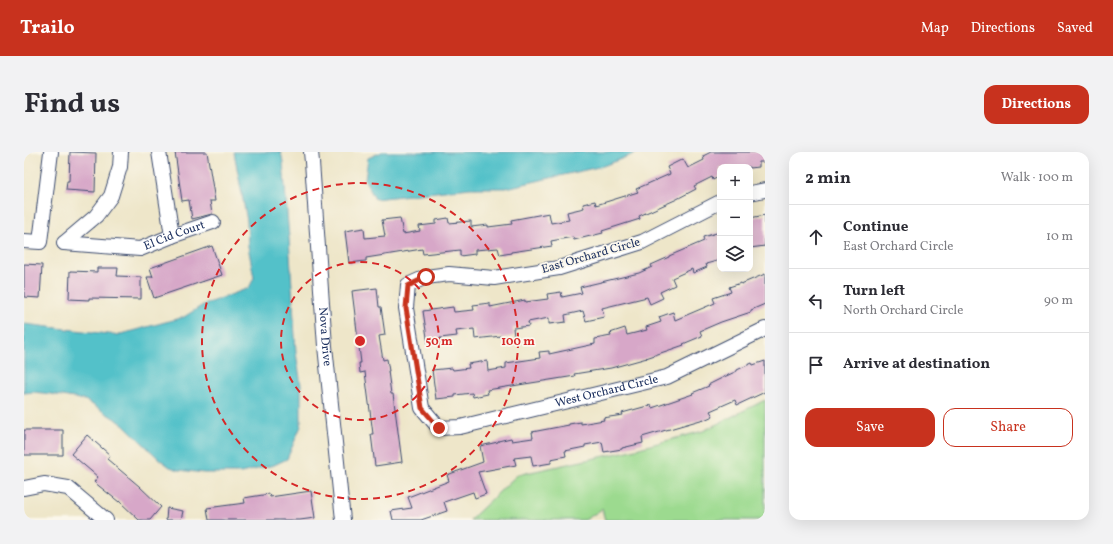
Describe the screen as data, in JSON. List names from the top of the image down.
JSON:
{
  "streets": {
    "street": [
      "El Cid Court",
      "East Orchard Circle",
      "Nova Drive",
      "West Orchard Circle"
    ]
  },
  "crossings": [
    ["East Orchard Circle", "West Orchard Circle"]
  ],
  "page": {
    "header": "Trailo",
    "nav": ["Map", "Directions", "Saved"],
    "title": "Find us",
    "buttons": [
      "Directions",
      ["Save", "Share"]
    ],
    "heading": ["2 min", "Walk · 100 m"],
    "map_buttons": ["+", "−"],
    "list": [
      ["Continue", "East Orchard Circle", "10 m"],
      ["Turn left", "North Orchard Circle", "90 m"],
      "Arrive at destination"
    ]
  },
  "rings": ["50 m", "100 m"]
}
